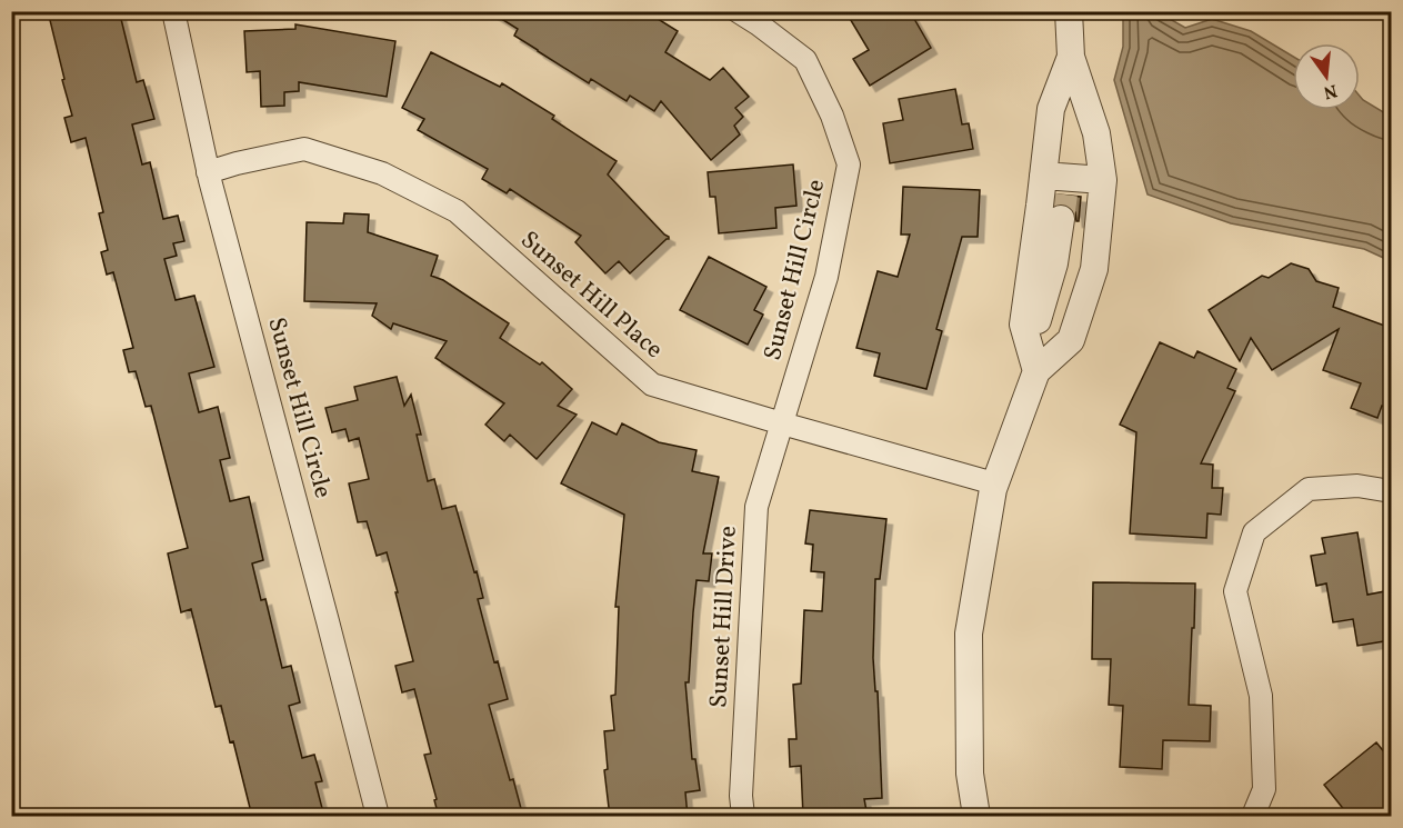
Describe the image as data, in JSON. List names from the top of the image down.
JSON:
{
  "streets": {
    "street": ["Sunset Hill Circle", "Sunset Hill Place", "Sunset Hill Drive"]
  },
  "crossings": [
    ["Sunset Hill Circle", "Sunset Hill Place"],
    ["Sunset Hill Circle", "Sunset Hill Drive"],
    ["Sunset Hill Place", "Sunset Hill Drive"]
  ],
  "north": "bottom"
}
